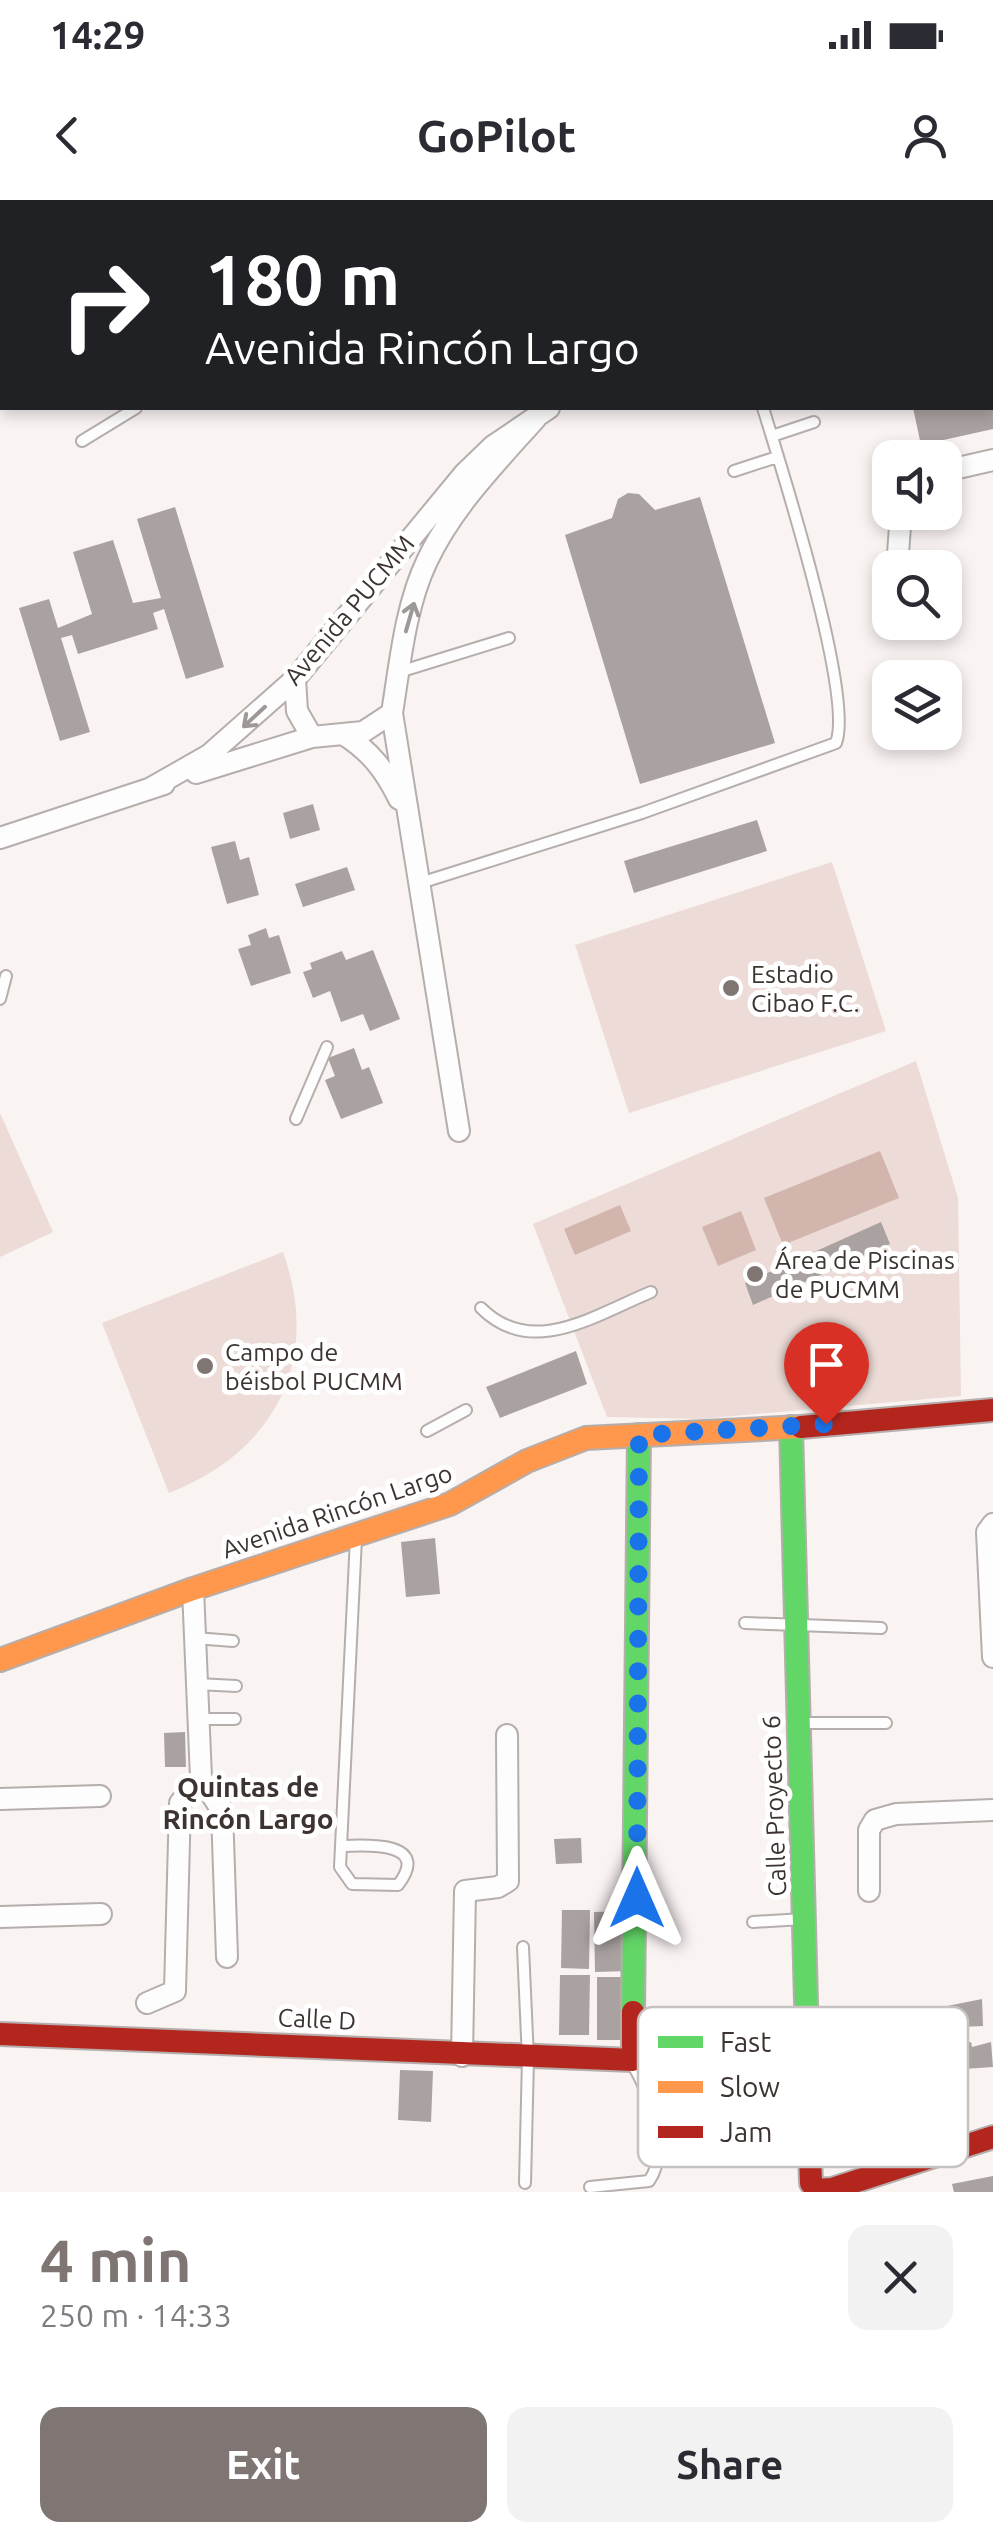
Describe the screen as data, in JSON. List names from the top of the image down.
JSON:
{
  "streets": {
    "street": [
      "Avenida PUCMM",
      "Avenida Rincón Largo",
      "Calle Proyecto 6",
      "Calle D"
    ]
  },
  "crossings": [
    ["Avenida Rincón Largo", "Calle Proyecto 6"]
  ],
  "districts": ["Quintas de Rincón Largo"],
  "places": ["Estadio Cibao F.C.", "Área de Piscinas de PUCMM", "Campo de béisbol PUCMM"],
  "legend": ["Fast", "Slow", "Jam"],
  "page": {
    "status": "14:29",
    "header": "GoPilot",
    "turn": ["180 m", "Avenida Rincón Largo"],
    "heading": ["4 min", "250 m · 14:33"],
    "buttons": ["Exit", "Share"]
  }
}
